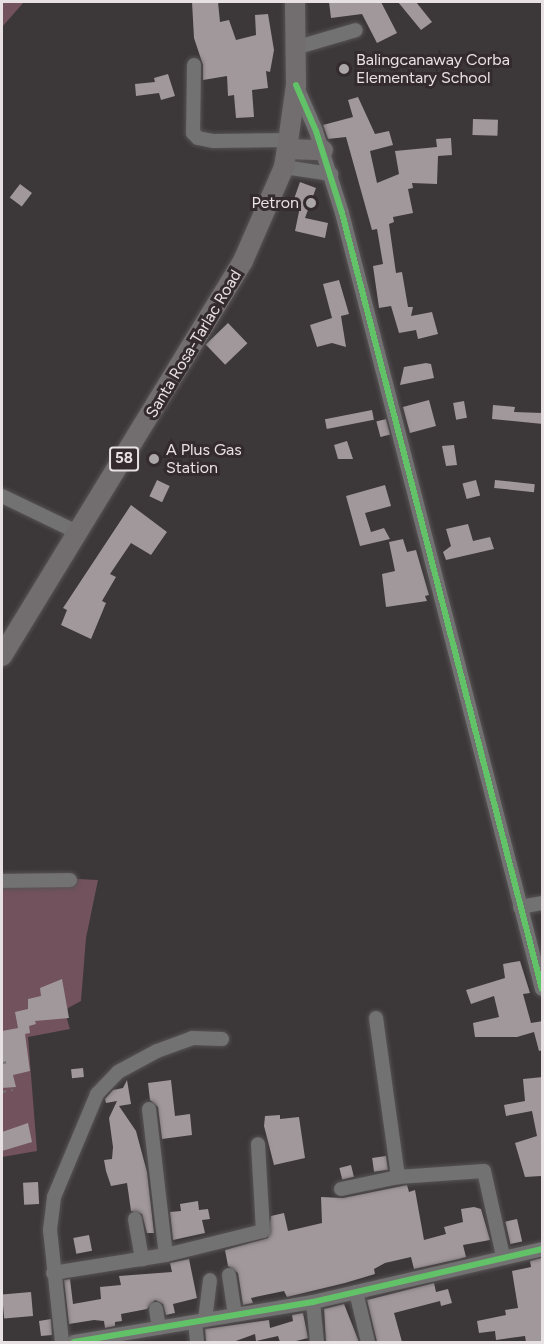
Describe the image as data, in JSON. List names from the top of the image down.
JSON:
{
  "streets": {
    "highway": ["Santa Rosa-Tarlac Road", "58"]
  },
  "places": ["Balingcanaway Corba Elementary School", "Petron", "A Plus Gas Station"]
}
